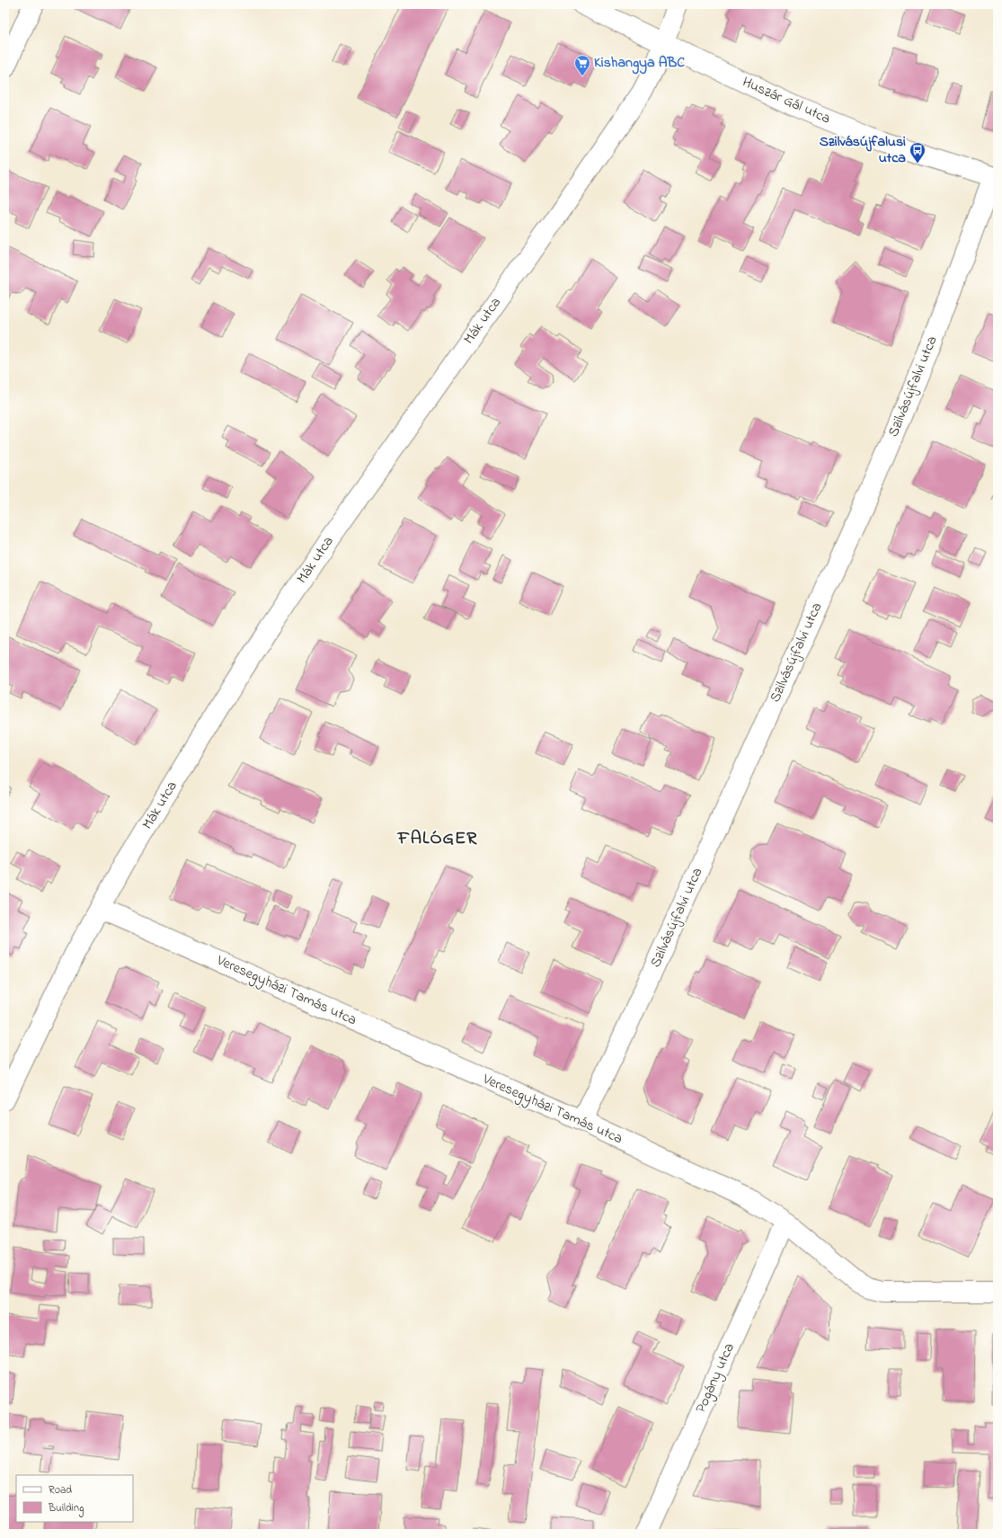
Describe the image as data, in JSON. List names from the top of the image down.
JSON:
{
  "streets": {
    "street": [
      "Huszár Gál utca",
      "Mák utca",
      "Szilvásújfalvi utca",
      "Veresegyházi Tamás utca",
      "Pogány utca"
    ]
  },
  "crossings": [
    ["Huszár Gál utca", "Mák utca"],
    ["Huszár Gál utca", "Szilvásújfalvi utca"],
    ["Mák utca", "Veresegyházi Tamás utca"],
    ["Szilvásújfalvi utca", "Veresegyházi Tamás utca"],
    ["Veresegyházi Tamás utca", "Pogány utca"]
  ],
  "districts": ["FALÓGER"],
  "places": {
    "supermarket": ["Kishangya ABC"],
    "bus stop": ["Szilvásújfalusi utca"]
  },
  "legend": ["Road", "Building"]
}
